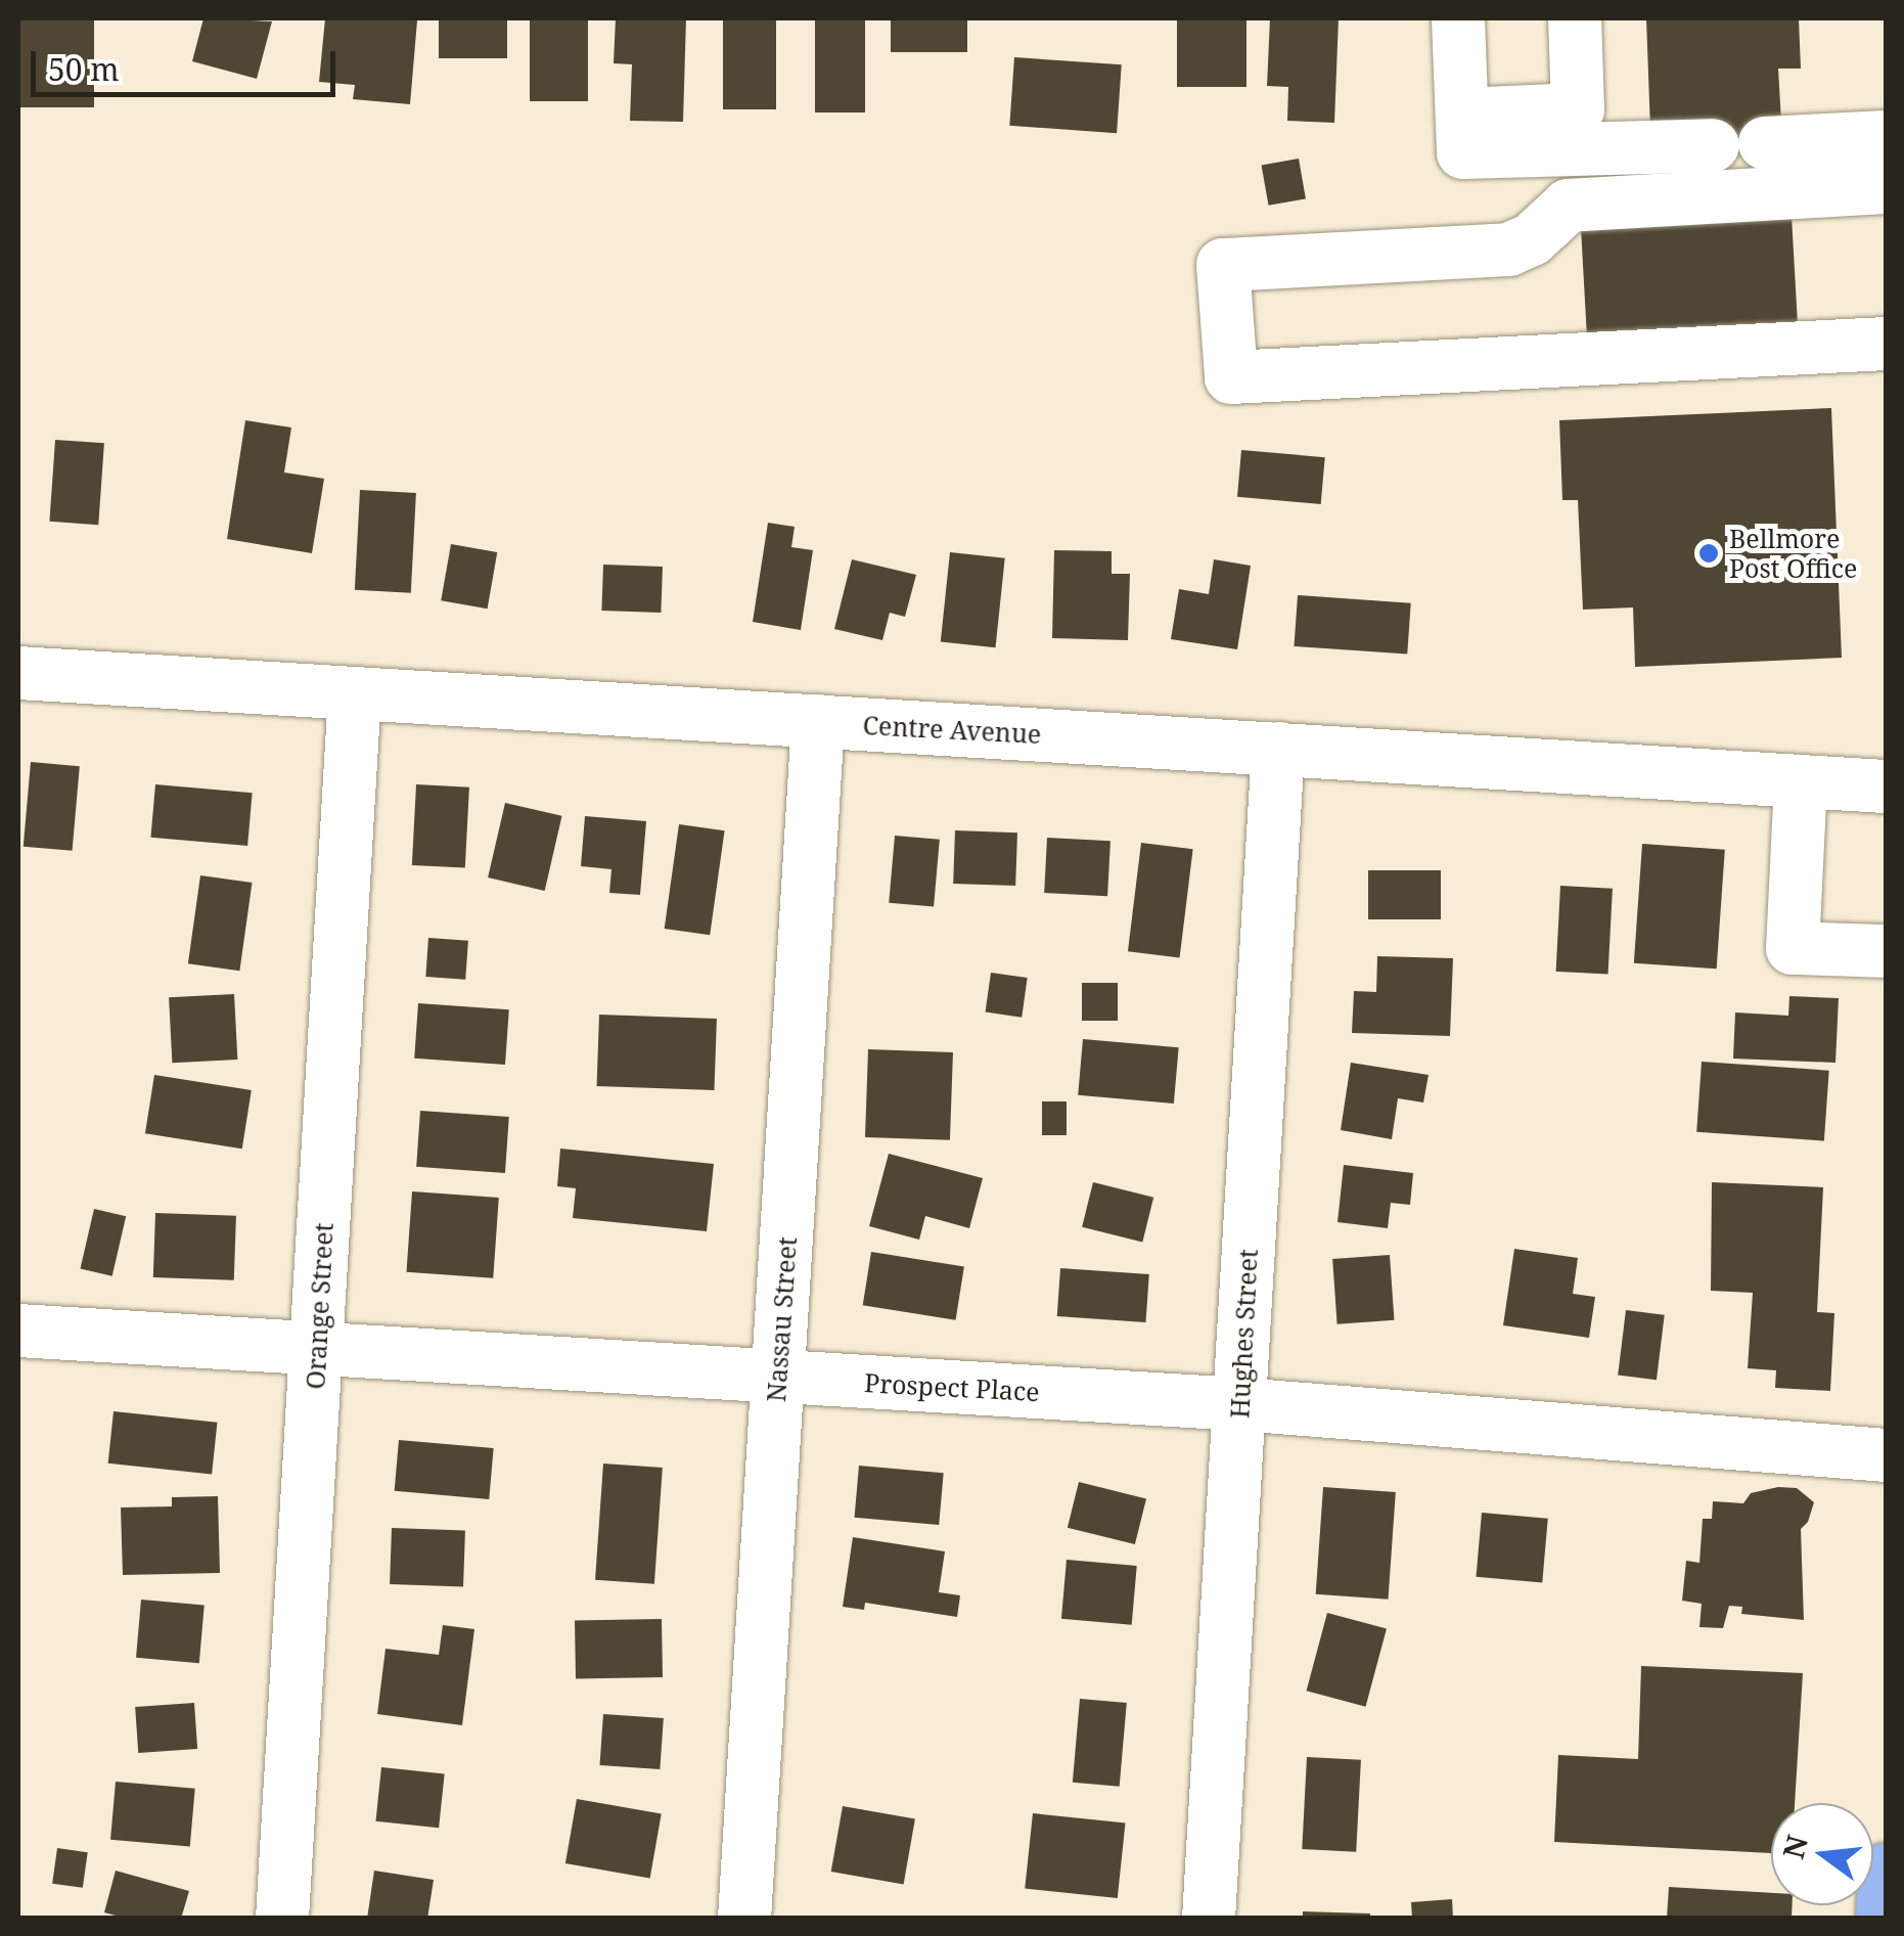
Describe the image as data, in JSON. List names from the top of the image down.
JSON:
{
  "streets": {
    "street": [
      "Centre Avenue",
      "Orange Street",
      "Nassau Street",
      "Hughes Street",
      "Prospect Place"
    ]
  },
  "crossings": [
    ["Centre Avenue", "Orange Street"],
    ["Centre Avenue", "Nassau Street"],
    ["Centre Avenue", "Hughes Street"],
    ["Orange Street", "Prospect Place"],
    ["Nassau Street", "Prospect Place"],
    ["Hughes Street", "Prospect Place"]
  ],
  "places": ["Bellmore Post Office"],
  "scale_bar": "50 m",
  "north": "left"
}
